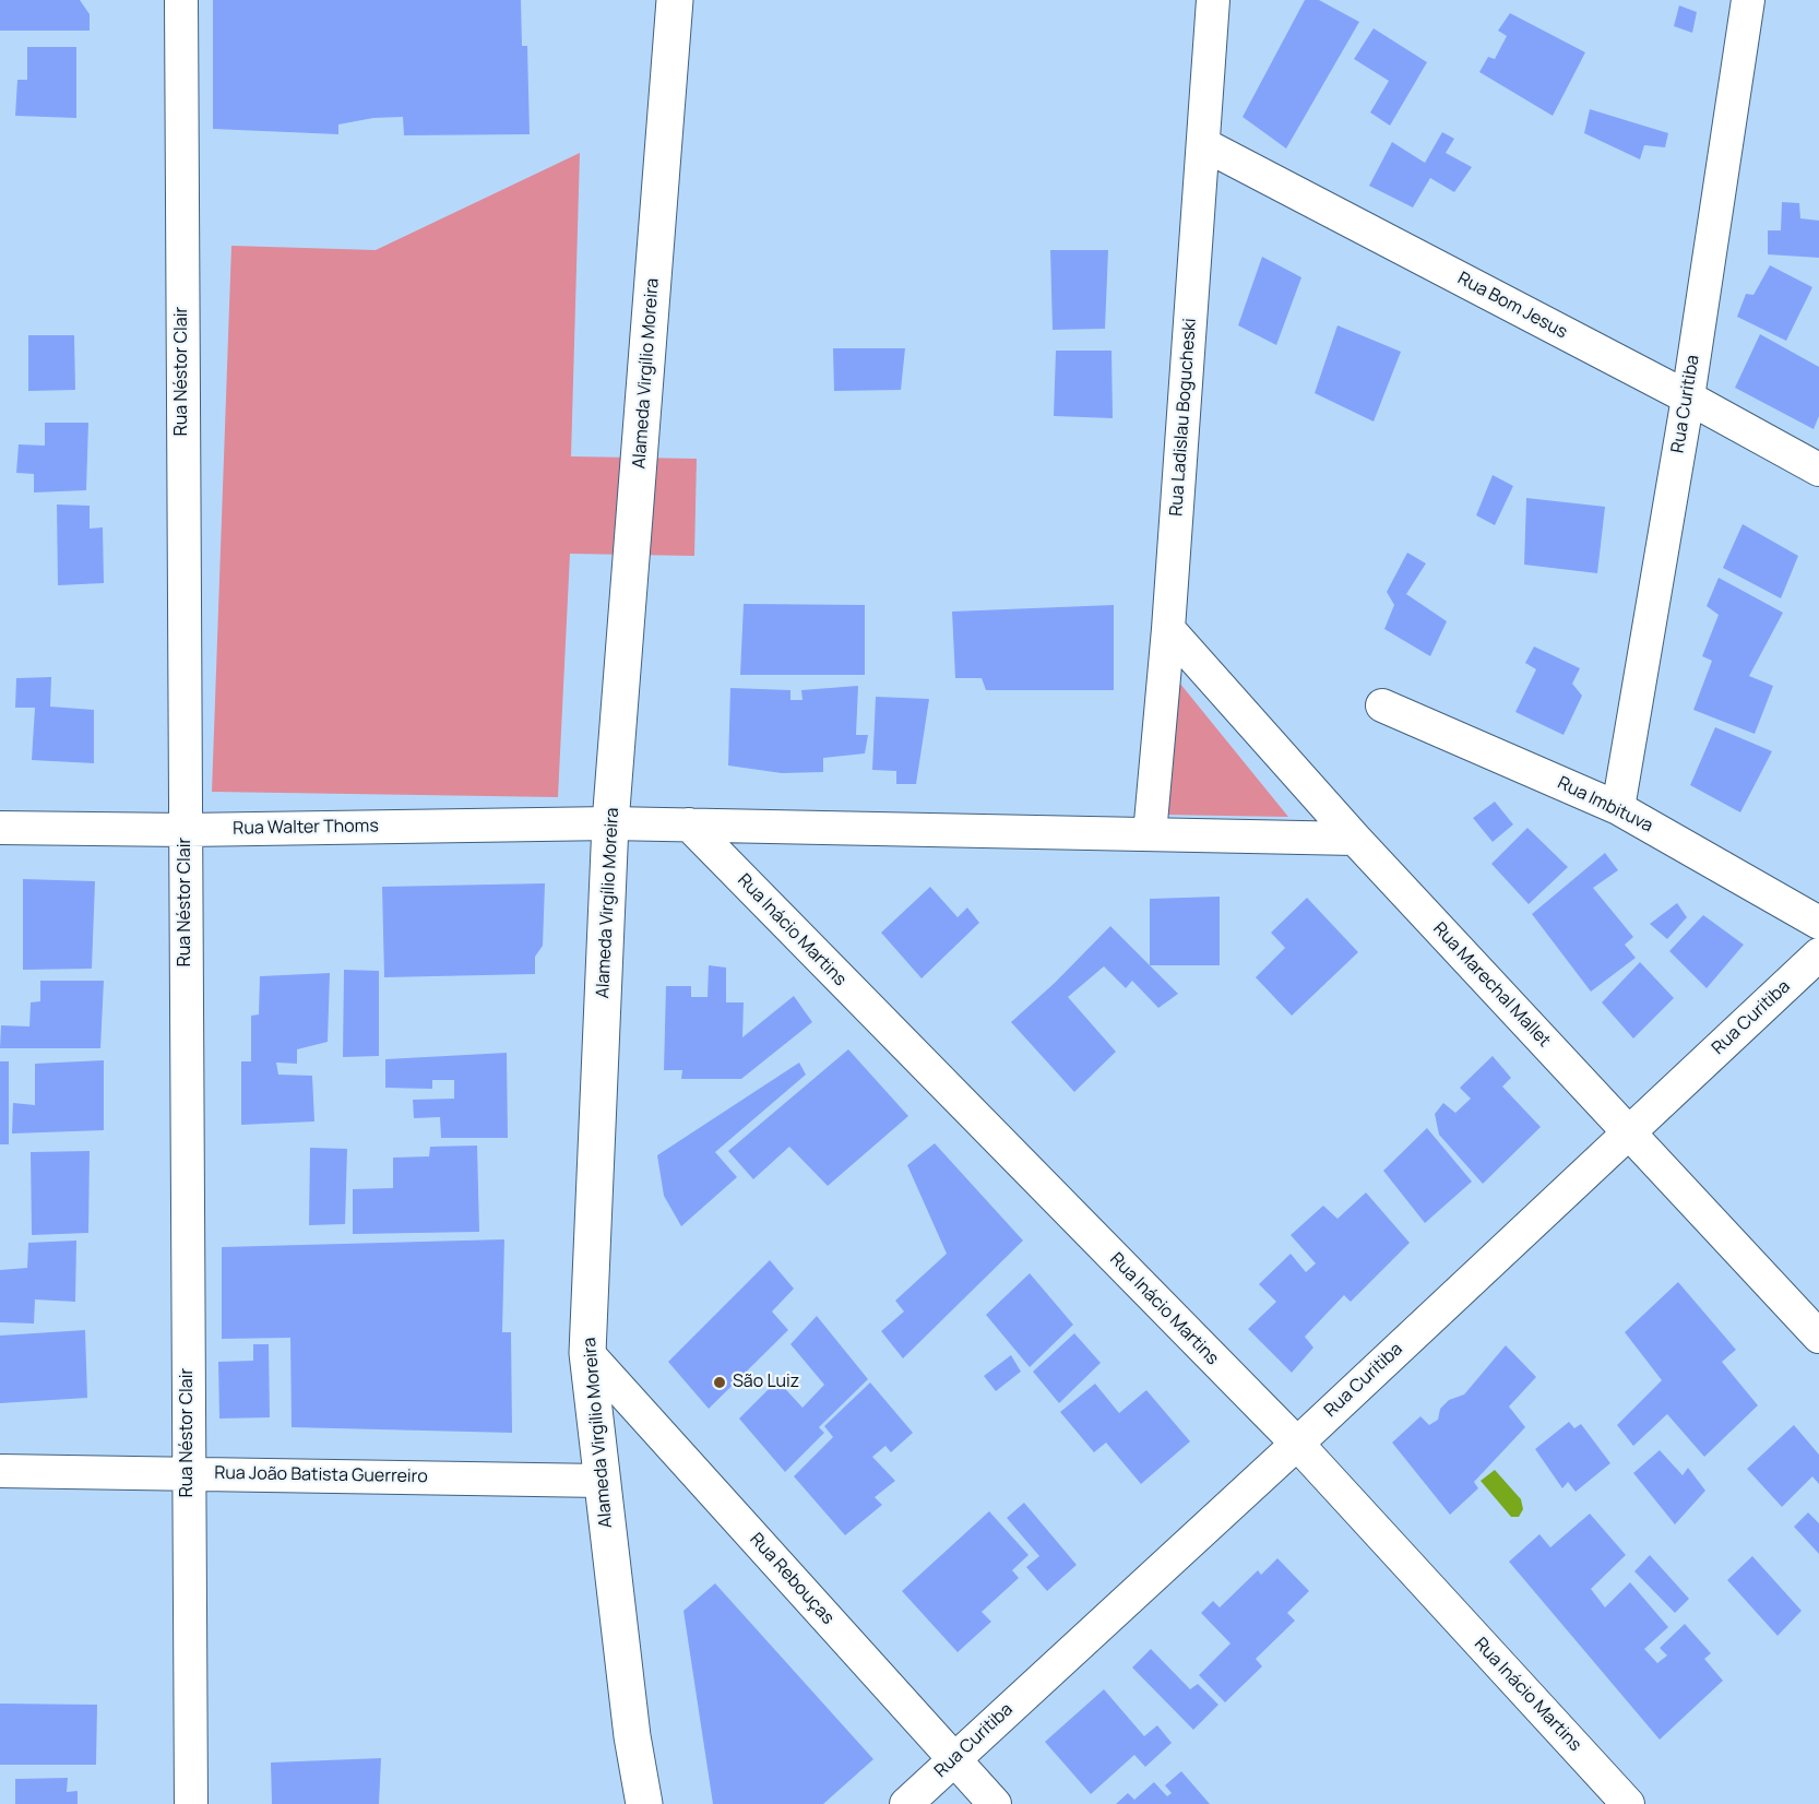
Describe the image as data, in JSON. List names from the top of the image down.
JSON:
{
  "streets": {
    "main road": ["Alameda Virgílio Moreira"],
    "street": [
      "Rua Bom Jesus",
      "Rua Néstor Clair",
      "Rua Curitiba",
      "Rua Ladislau Bogucheski",
      "Rua Imbituva",
      "Rua Walter Thoms",
      "Rua Inácio Martins",
      "Rua Marechal Mallet",
      "Rua João Batista Guerreiro",
      "Rua Rebouças"
    ]
  },
  "crossings": [
    ["Rua Bom Jesus", "Rua Curitiba"],
    ["Rua Bom Jesus", "Rua Ladislau Bogucheski"],
    ["Rua Néstor Clair", "Rua Walter Thoms"],
    ["Rua Néstor Clair", "Rua João Batista Guerreiro"],
    ["Alameda Virgílio Moreira", "Rua Walter Thoms"],
    ["Alameda Virgílio Moreira", "Rua João Batista Guerreiro"],
    ["Alameda Virgílio Moreira", "Rua Rebouças"],
    ["Rua Curitiba", "Rua Imbituva"],
    ["Rua Curitiba", "Rua Inácio Martins"],
    ["Rua Curitiba", "Rua Marechal Mallet"],
    ["Rua Curitiba", "Rua Rebouças"],
    ["Rua Ladislau Bogucheski", "Rua Walter Thoms"],
    ["Rua Ladislau Bogucheski", "Rua Marechal Mallet"],
    ["Rua Walter Thoms", "Rua Inácio Martins"],
    ["Rua Walter Thoms", "Rua Marechal Mallet"]
  ],
  "places": ["São Luiz"]
}
